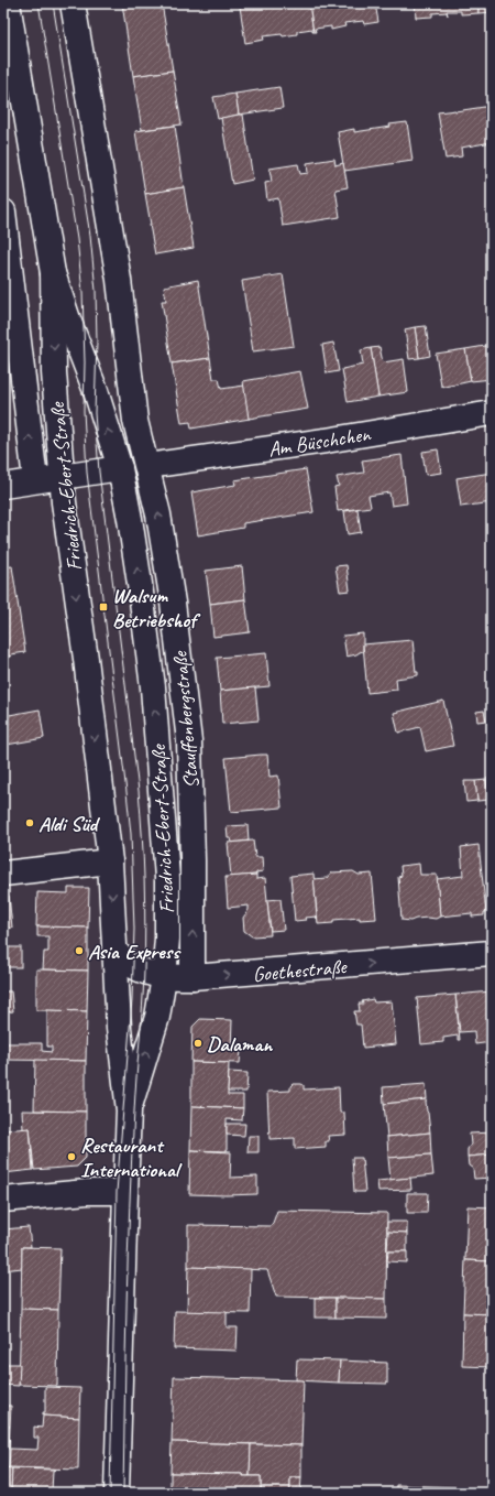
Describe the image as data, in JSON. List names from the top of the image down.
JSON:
{
  "streets": {
    "main road": [
      "Am Büschchen",
      "Friedrich-Ebert-Straße",
      "Stauffenbergstraße",
      "Goethestraße"
    ]
  },
  "crossings": [
    ["Am Büschchen", "Stauffenbergstraße"],
    ["Friedrich-Ebert-Straße", "Goethestraße"],
    ["Stauffenbergstraße", "Goethestraße"]
  ],
  "one_way": ["Stauffenbergstraße", "Goethestraße"],
  "places": {
    "transit": ["Walsum Betriebshof"],
    "other": [
      "Aldi Süd",
      "Asia Express",
      "Dalaman",
      "Restaurant International"
    ]
  }
}
